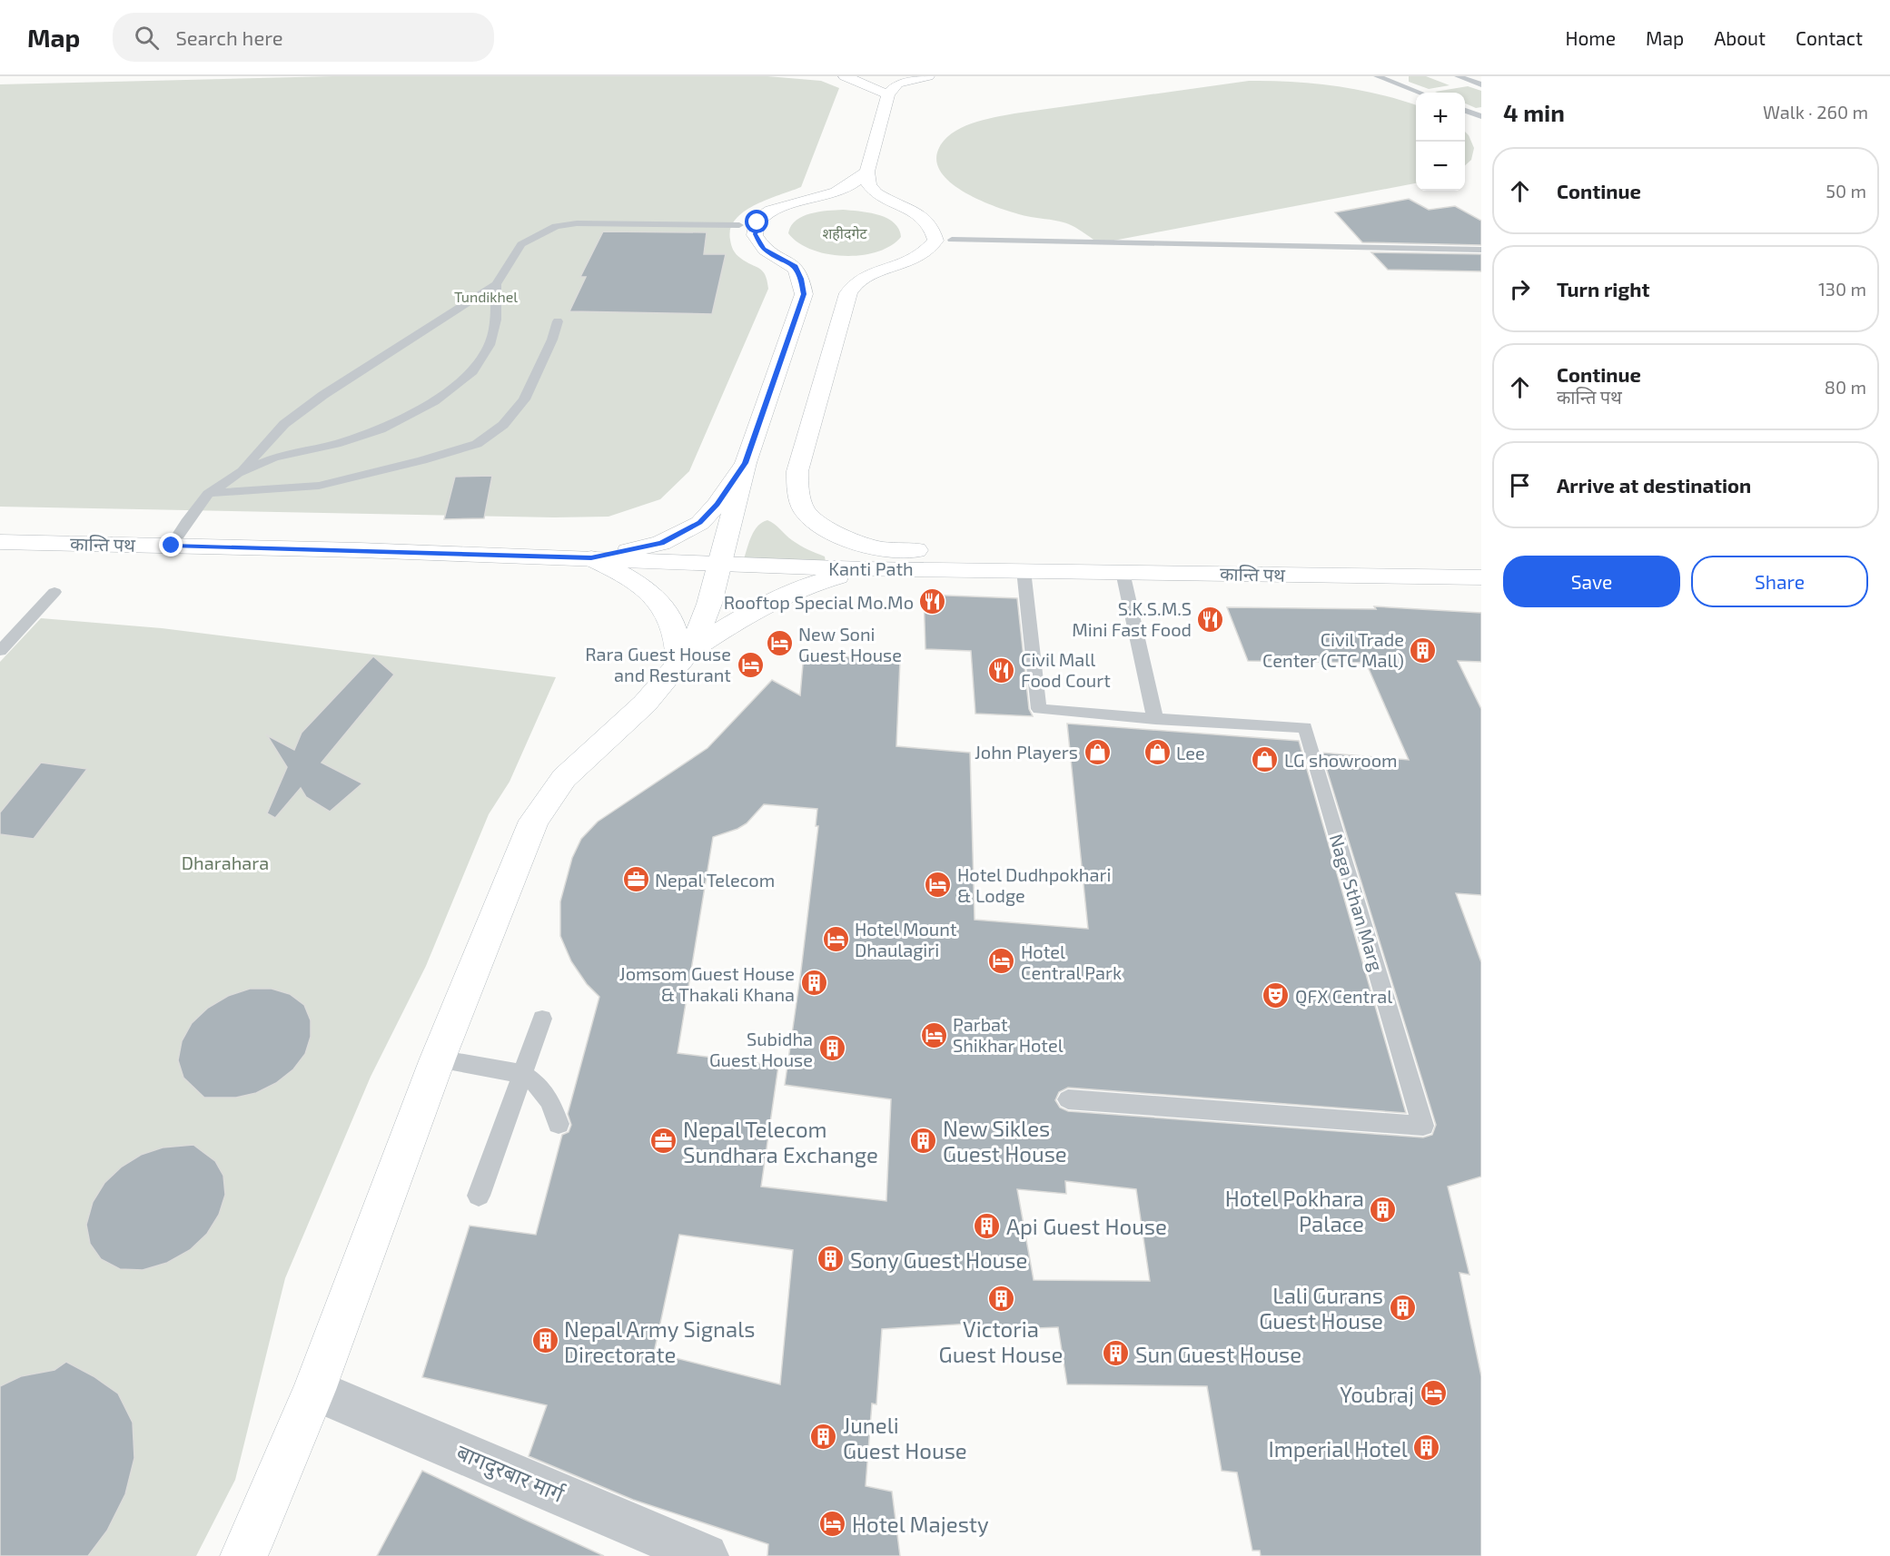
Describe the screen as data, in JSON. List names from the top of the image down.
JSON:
{
  "streets": {
    "main road": ["कान्ति पथ", "Kanti Path"],
    "street": ["बागदुरबार मार्ग"],
    "lane": ["Naga Sthan Marg"]
  },
  "crossings": [
    ["कान्ति पथ", "Kanti Path"],
    ["कान्ति पथ", "Naga Sthan Marg"],
    ["Kanti Path", "Naga Sthan Marg"]
  ],
  "parks": ["शहीदगेट", "Tundikhel", "Dharahara"],
  "places": {
    "restaurant": ["Rooftop Special Mo.Mo", "S.K.S.M.S Mini Fast Food", "Civil Mall Food Court"],
    "hotel": [
      "New Soni Guest House",
      "Rara Guest House and Resturant",
      "Hotel Dudhpokhari & Lodge",
      "Hotel Mount Dhaulagiri",
      "Hotel Central Park",
      "Parbat Shikhar Hotel",
      "Youbraj",
      "Hotel Majesty"
    ],
    "building": [
      "Civil Trade Center (CTC Mall)",
      "Jomsom Guest House & Thakali Khana",
      "Subidha Guest House",
      "New Sikles Guest House",
      "Hotel Pokhara Palace",
      "Api Guest House",
      "Sony Guest House",
      "Victoria Guest House",
      "Lali Gurans Guest House",
      "Nepal Army Signals Directorate",
      "Sun Guest House",
      "Juneli Guest House",
      "Imperial Hotel"
    ],
    "shop": ["John Players", "Lee", "LG showroom"],
    "office": ["Nepal Telecom", "Nepal Telecom Sundhara Exchange"],
    "theatre": ["QFX Central"]
  },
  "page": {
    "header": "Map",
    "search": "Search here",
    "nav": [
      "Home",
      "Map",
      "About",
      "Contact"
    ],
    "heading": ["4 min", "Walk · 260 m"],
    "map_buttons": ["+", "−"],
    "list": [
      ["Continue", "50 m"],
      ["Turn right", "130 m"],
      ["Continue", "कान्ति पथ", "80 m"],
      "Arrive at destination"
    ],
    "buttons": ["Save", "Share"]
  }
}
